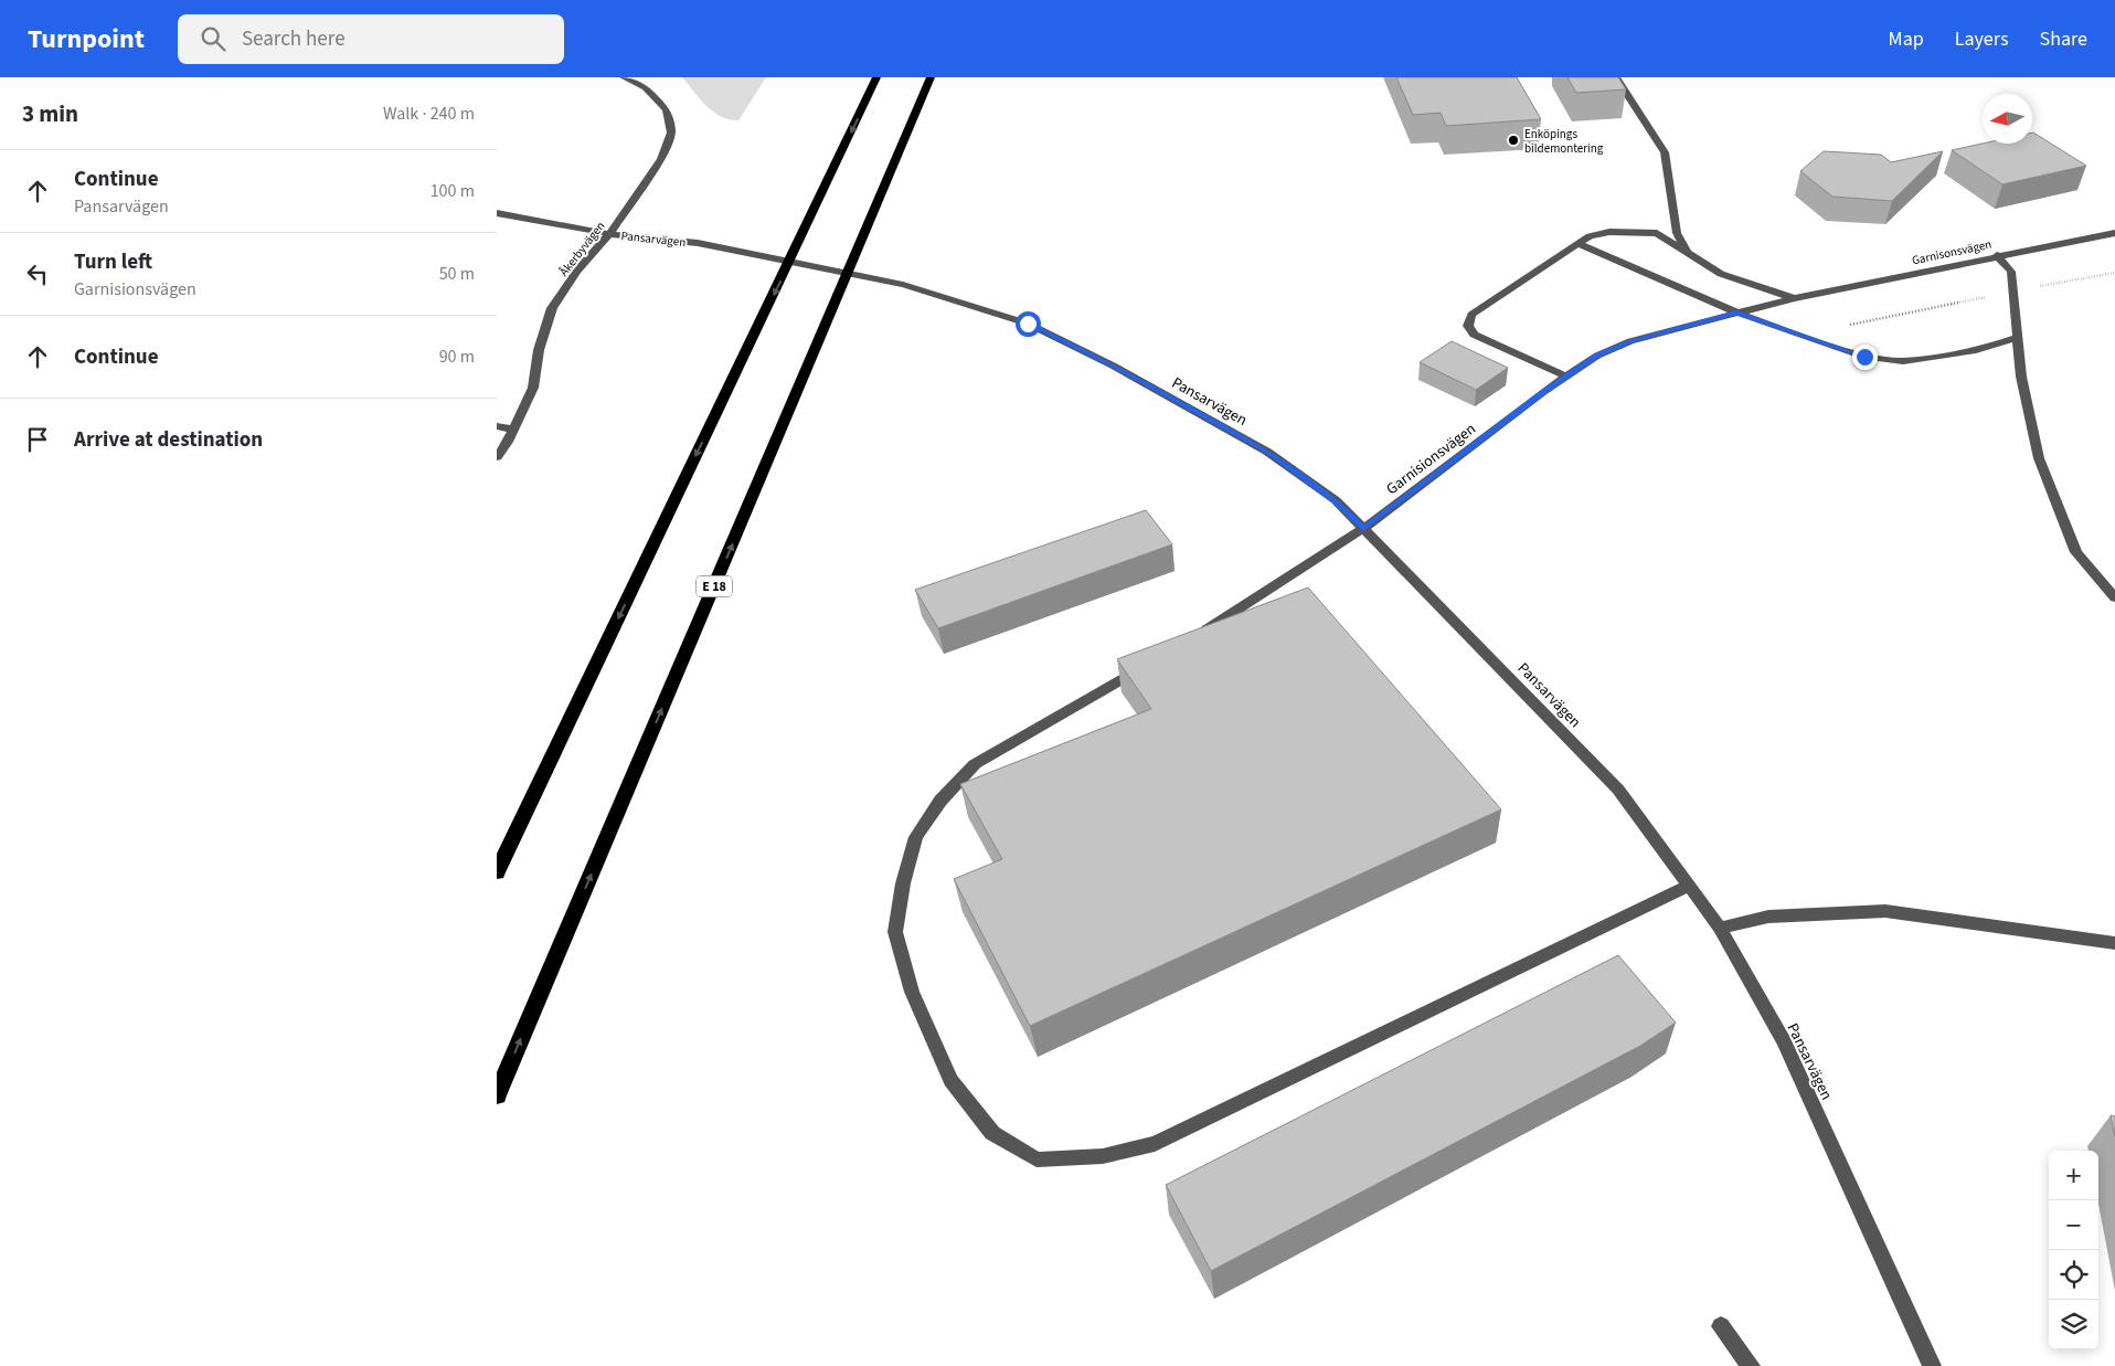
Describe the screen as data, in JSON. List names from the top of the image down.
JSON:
{
  "streets": {
    "highway": ["E 18"],
    "street": [
      "Pansarvägen",
      "Åkerbyvägen",
      "Garnisonsvägen",
      "Garnisionsvägen"
    ]
  },
  "crossings": [
    ["Pansarvägen", "Åkerbyvägen"],
    ["Pansarvägen", "Garnisionsvägen"],
    ["Garnisonsvägen", "Garnisionsvägen"]
  ],
  "places": ["Enköpings bildemontering"],
  "north": "left",
  "page": {
    "header": "Turnpoint",
    "search": "Search here",
    "nav": ["Map", "Layers", "Share"],
    "heading": ["3 min", "Walk · 240 m"],
    "list": [
      ["Continue", "Pansarvägen", "100 m"],
      ["Turn left", "Garnisionsvägen", "50 m"],
      ["Continue", "90 m"],
      "Arrive at destination"
    ],
    "map_buttons": ["+", "−"]
  }
}
